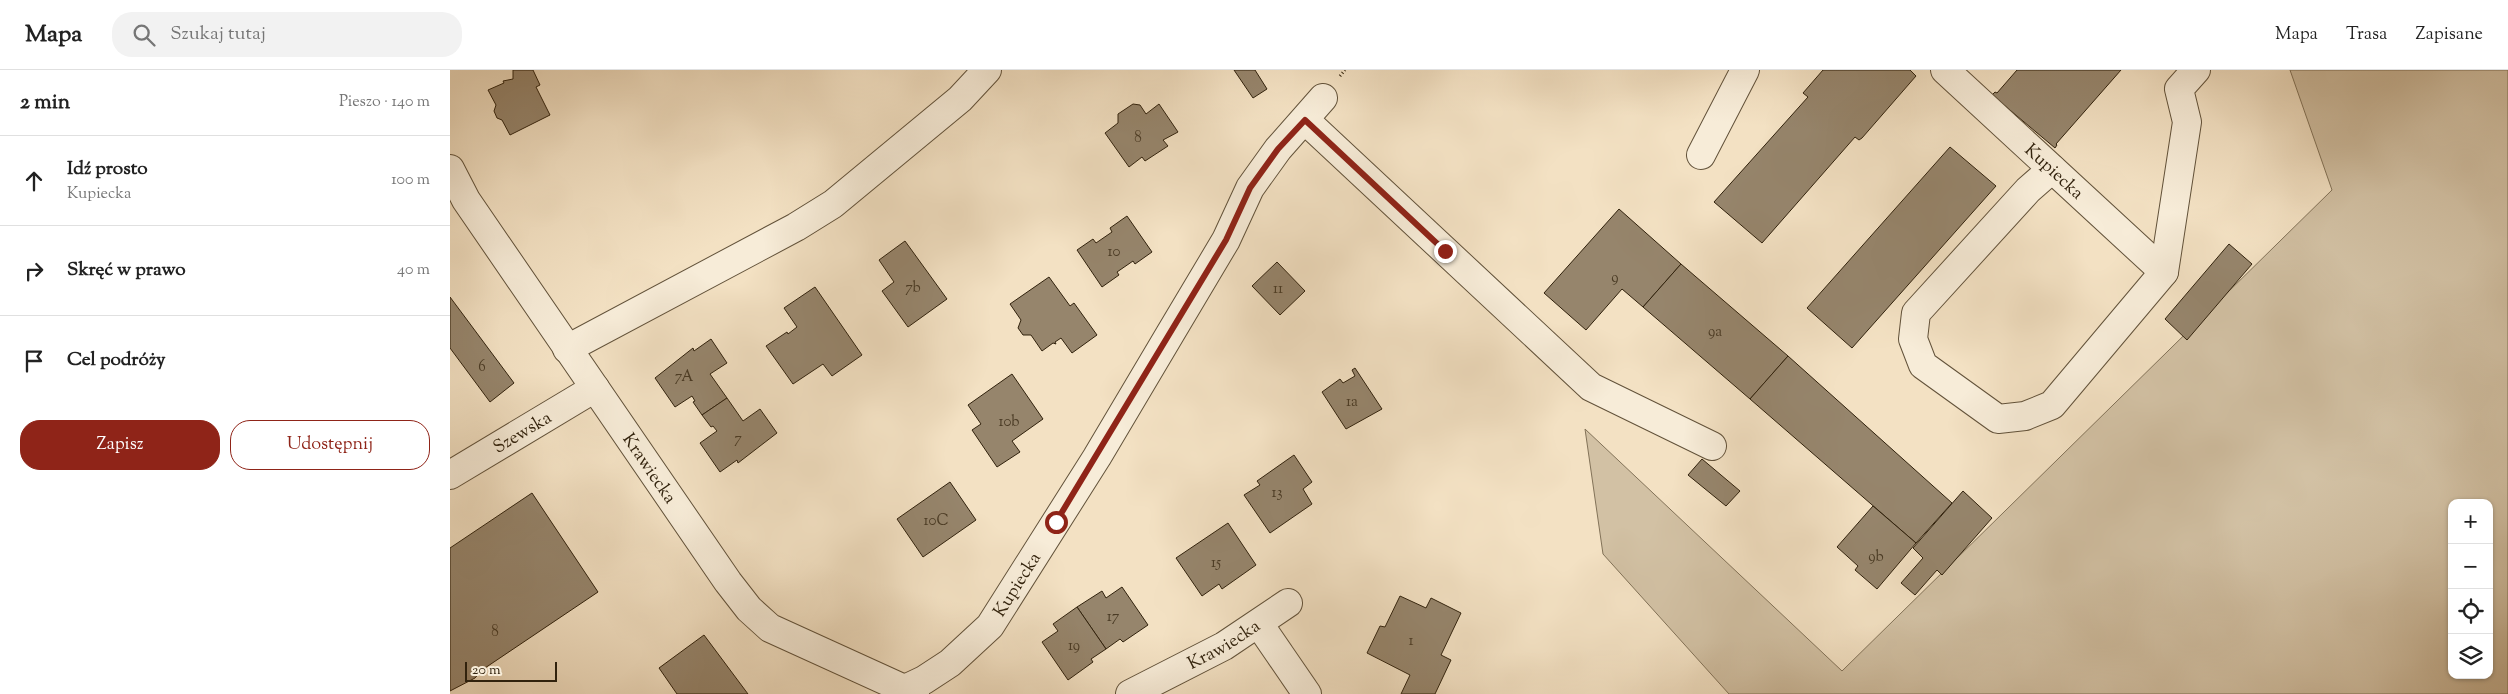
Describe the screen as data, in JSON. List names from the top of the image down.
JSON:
{
  "streets": {
    "street": ["Kupiecka", "Szewska", "Krawiecka"]
  },
  "crossings": [
    ["Kupiecka", "Krawiecka"],
    ["Szewska", "Krawiecka"]
  ],
  "house_numbers": [
    "8",
    "10",
    "9",
    "7b",
    "11",
    "9a",
    "6",
    "7A",
    "1a",
    "10b",
    "7",
    "13",
    "10C",
    "9b",
    "15",
    "17",
    "8",
    "1",
    "19"
  ],
  "scale_bar": "20 m",
  "page": {
    "header": "Mapa",
    "search": "Szukaj tutaj",
    "nav": ["Mapa", "Trasa", "Zapisane"],
    "heading": ["2 min", "Pieszo · 140 m"],
    "list": [
      ["Idź prosto", "Kupiecka", "100 m"],
      ["Skręć w prawo", "40 m"],
      "Cel podróży"
    ],
    "buttons": ["Zapisz", "Udostępnij"],
    "map_buttons": ["+", "−"],
    "scale": "20 m"
  }
}
